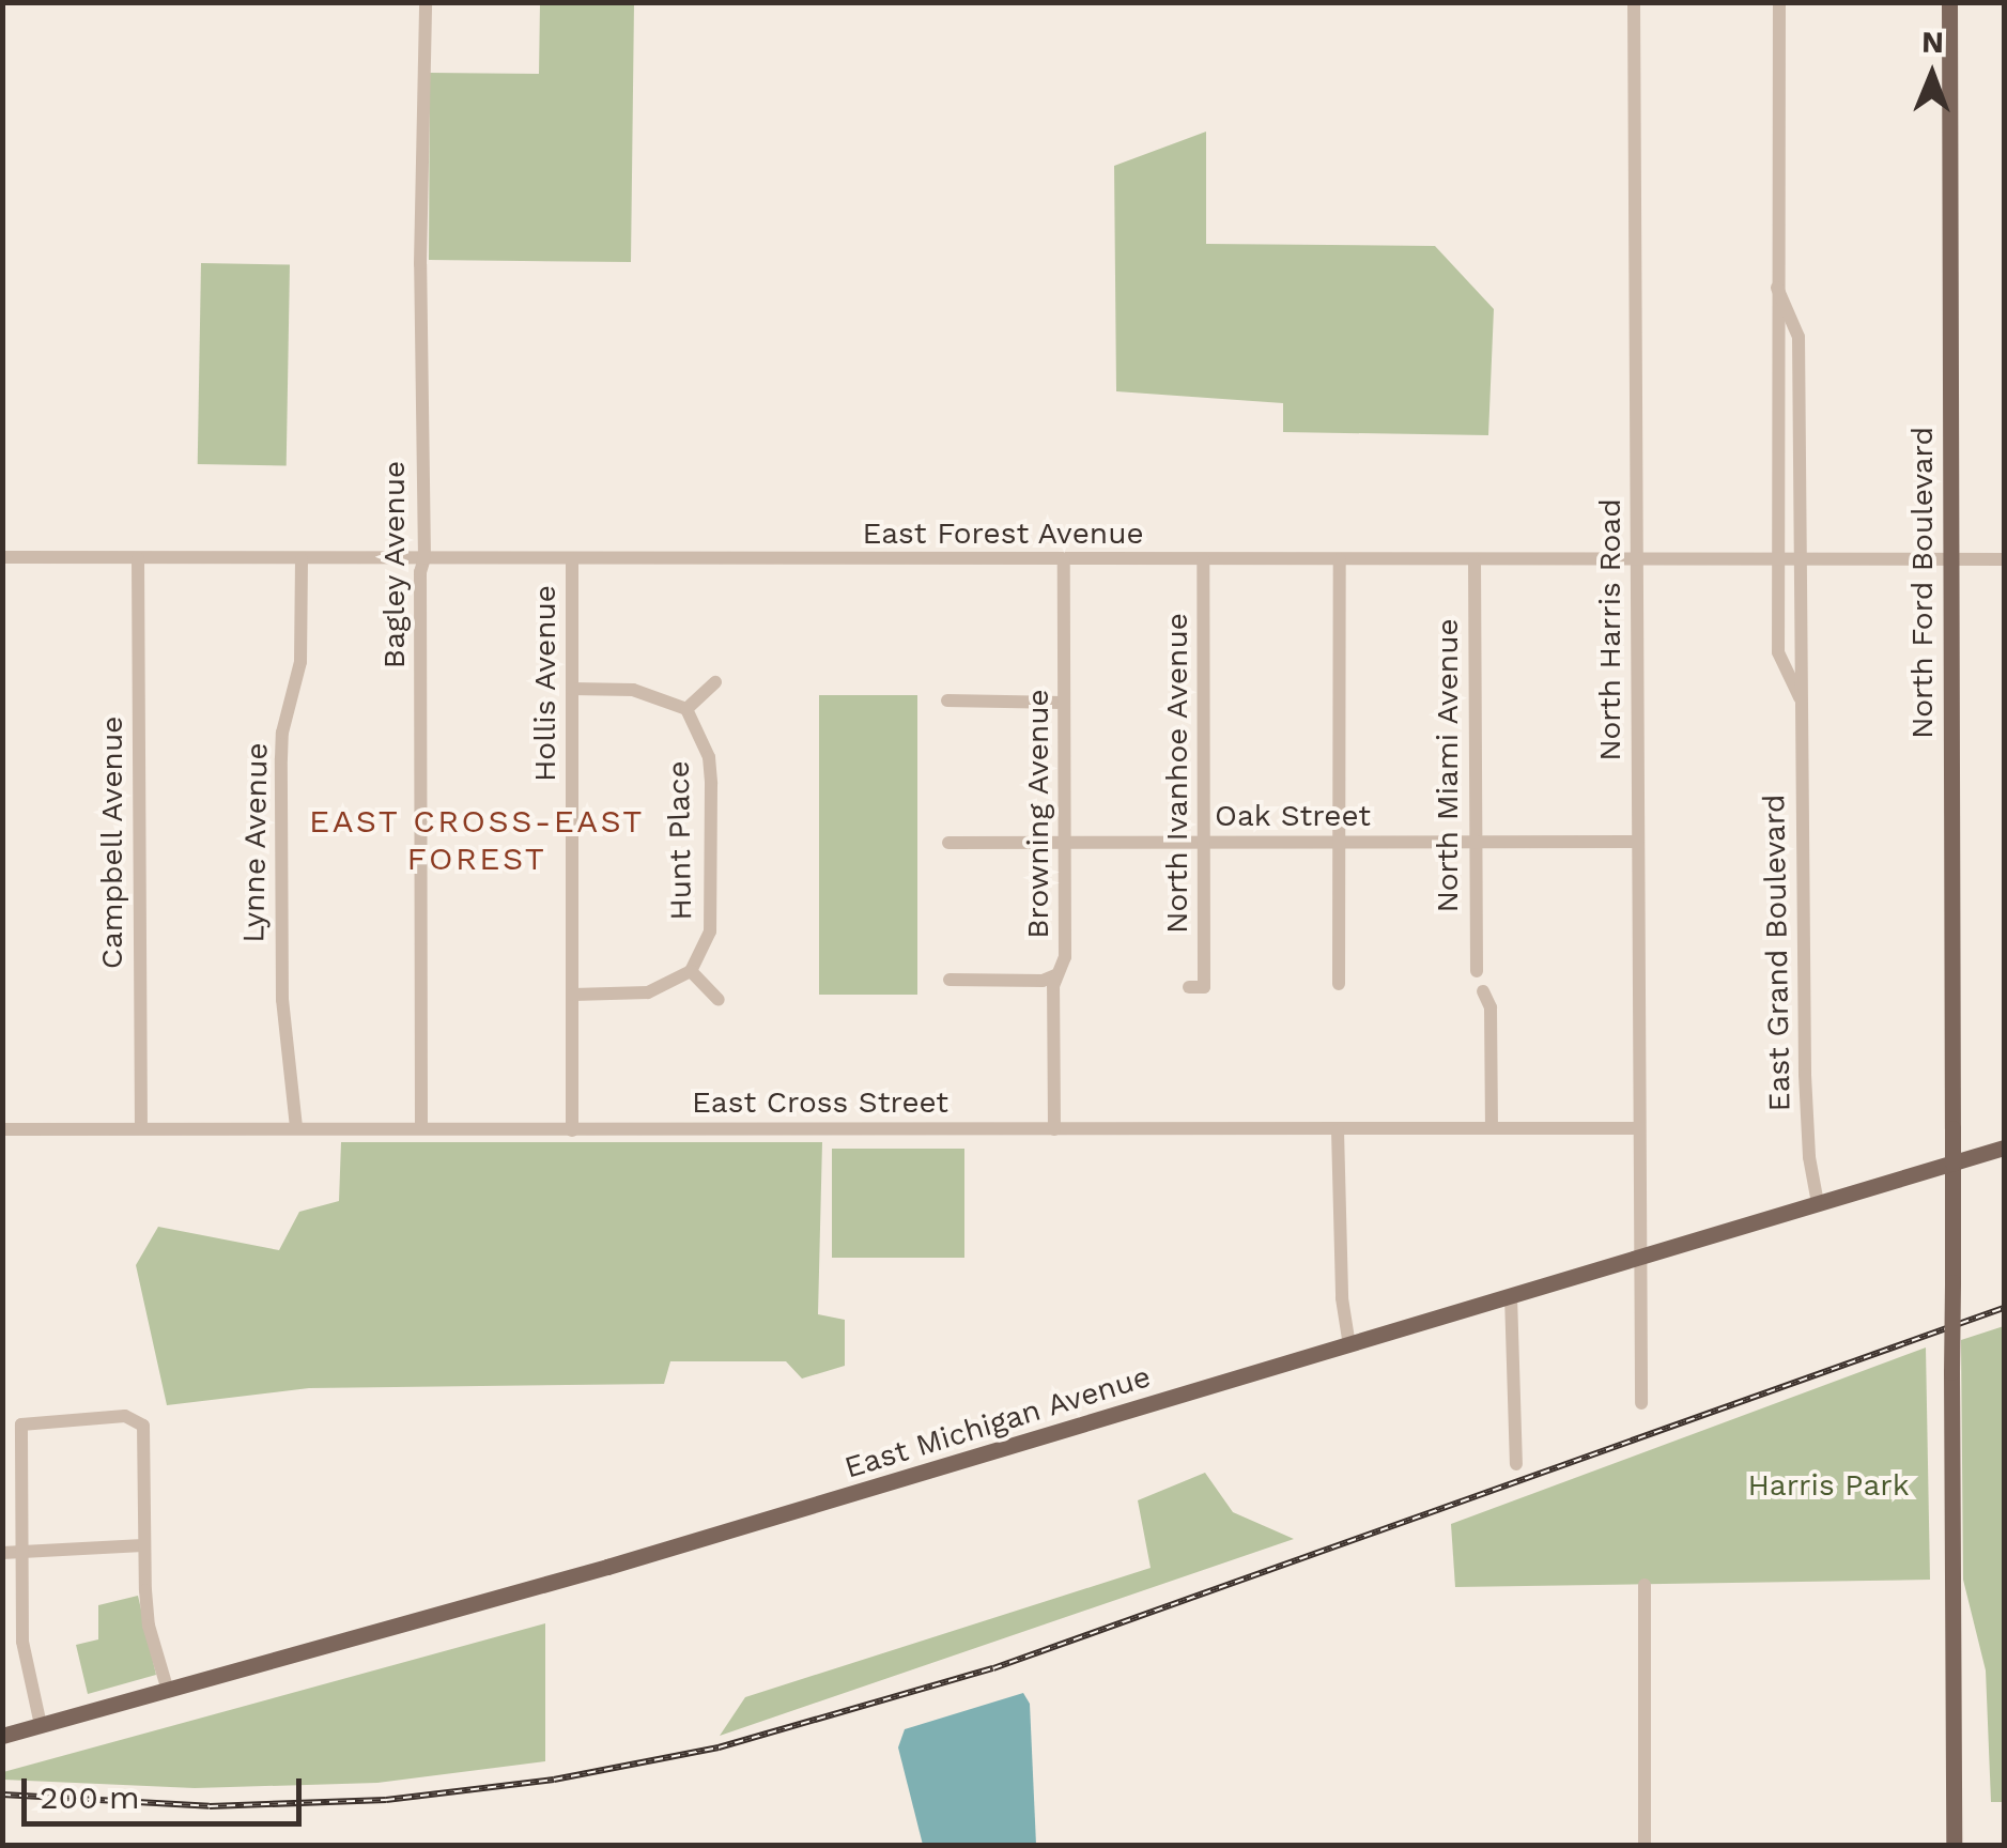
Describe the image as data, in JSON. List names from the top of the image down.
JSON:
{
  "streets": {
    "main road": ["North Ford Boulevard", "East Michigan Avenue"],
    "street": [
      "East Forest Avenue",
      "Bagley Avenue",
      "North Harris Road",
      "Hollis Avenue",
      "North Miami Avenue",
      "North Ivanhoe Avenue",
      "Browning Avenue",
      "Oak Street",
      "Hunt Place",
      "Campbell Avenue",
      "Lynne Avenue",
      "East Grand Boulevard",
      "East Cross Street"
    ]
  },
  "crossings": [
    ["East Forest Avenue", "Bagley Avenue"],
    ["East Forest Avenue", "North Ford Boulevard"],
    ["East Forest Avenue", "North Harris Road"],
    ["East Forest Avenue", "Hollis Avenue"],
    ["East Forest Avenue", "North Miami Avenue"],
    ["East Forest Avenue", "North Ivanhoe Avenue"],
    ["East Forest Avenue", "Browning Avenue"],
    ["East Forest Avenue", "Campbell Avenue"],
    ["East Forest Avenue", "Lynne Avenue"],
    ["East Forest Avenue", "East Grand Boulevard"],
    ["Bagley Avenue", "East Cross Street"],
    ["North Harris Road", "Oak Street"],
    ["North Harris Road", "East Cross Street"],
    ["North Harris Road", "East Michigan Avenue"],
    ["Hollis Avenue", "East Cross Street"],
    ["North Miami Avenue", "Oak Street"],
    ["North Ivanhoe Avenue", "Oak Street"],
    ["Browning Avenue", "Oak Street"],
    ["Browning Avenue", "East Cross Street"],
    ["Campbell Avenue", "East Cross Street"],
    ["Lynne Avenue", "East Cross Street"],
    ["East Grand Boulevard", "East Michigan Avenue"]
  ],
  "districts": ["EAST CROSS-EAST FOREST"],
  "parks": ["Harris Park"],
  "scale_bar": "200 m",
  "north": "top"
}
